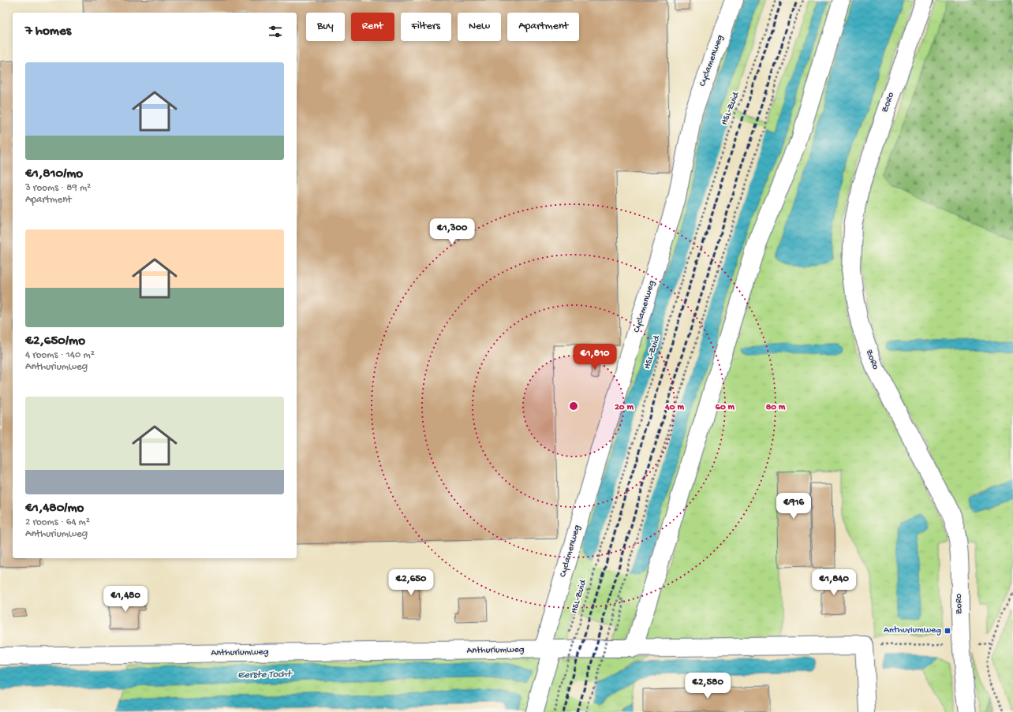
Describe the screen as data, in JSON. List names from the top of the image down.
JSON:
{
  "streets": {
    "street": ["Cyclamenweg", "ZoRo", "Anthuriumweg"],
    "path": ["HSL-Zuid"]
  },
  "crossings": [
    ["Cyclamenweg", "Anthuriumweg"]
  ],
  "water": ["Eerste Tocht"],
  "places": {
    "transit": ["Anthuriumweg"]
  },
  "page": {
    "chip": [
      "Buy",
      "Rent",
      "Filters",
      "New",
      "Apartment"
    ],
    "heading": "7 homes",
    "list": [
      {
        "name": "€1,810/mo",
        "note": "3 rooms · 89 m² · Apartment"
      },
      {
        "name": "€2,650/mo",
        "note": "4 rooms · 140 m² · Anthuriumweg"
      },
      {
        "name": "€1,480/mo",
        "note": "2 rooms · 64 m² · Anthuriumweg"
      }
    ],
    "price": [
      "€1,300",
      "€1,810",
      "€916",
      "€2,650",
      "€1,840",
      "€1,480",
      "€2,580"
    ]
  },
  "rings": [
    "20 m",
    "40 m",
    "60 m",
    "80 m"
  ]
}
